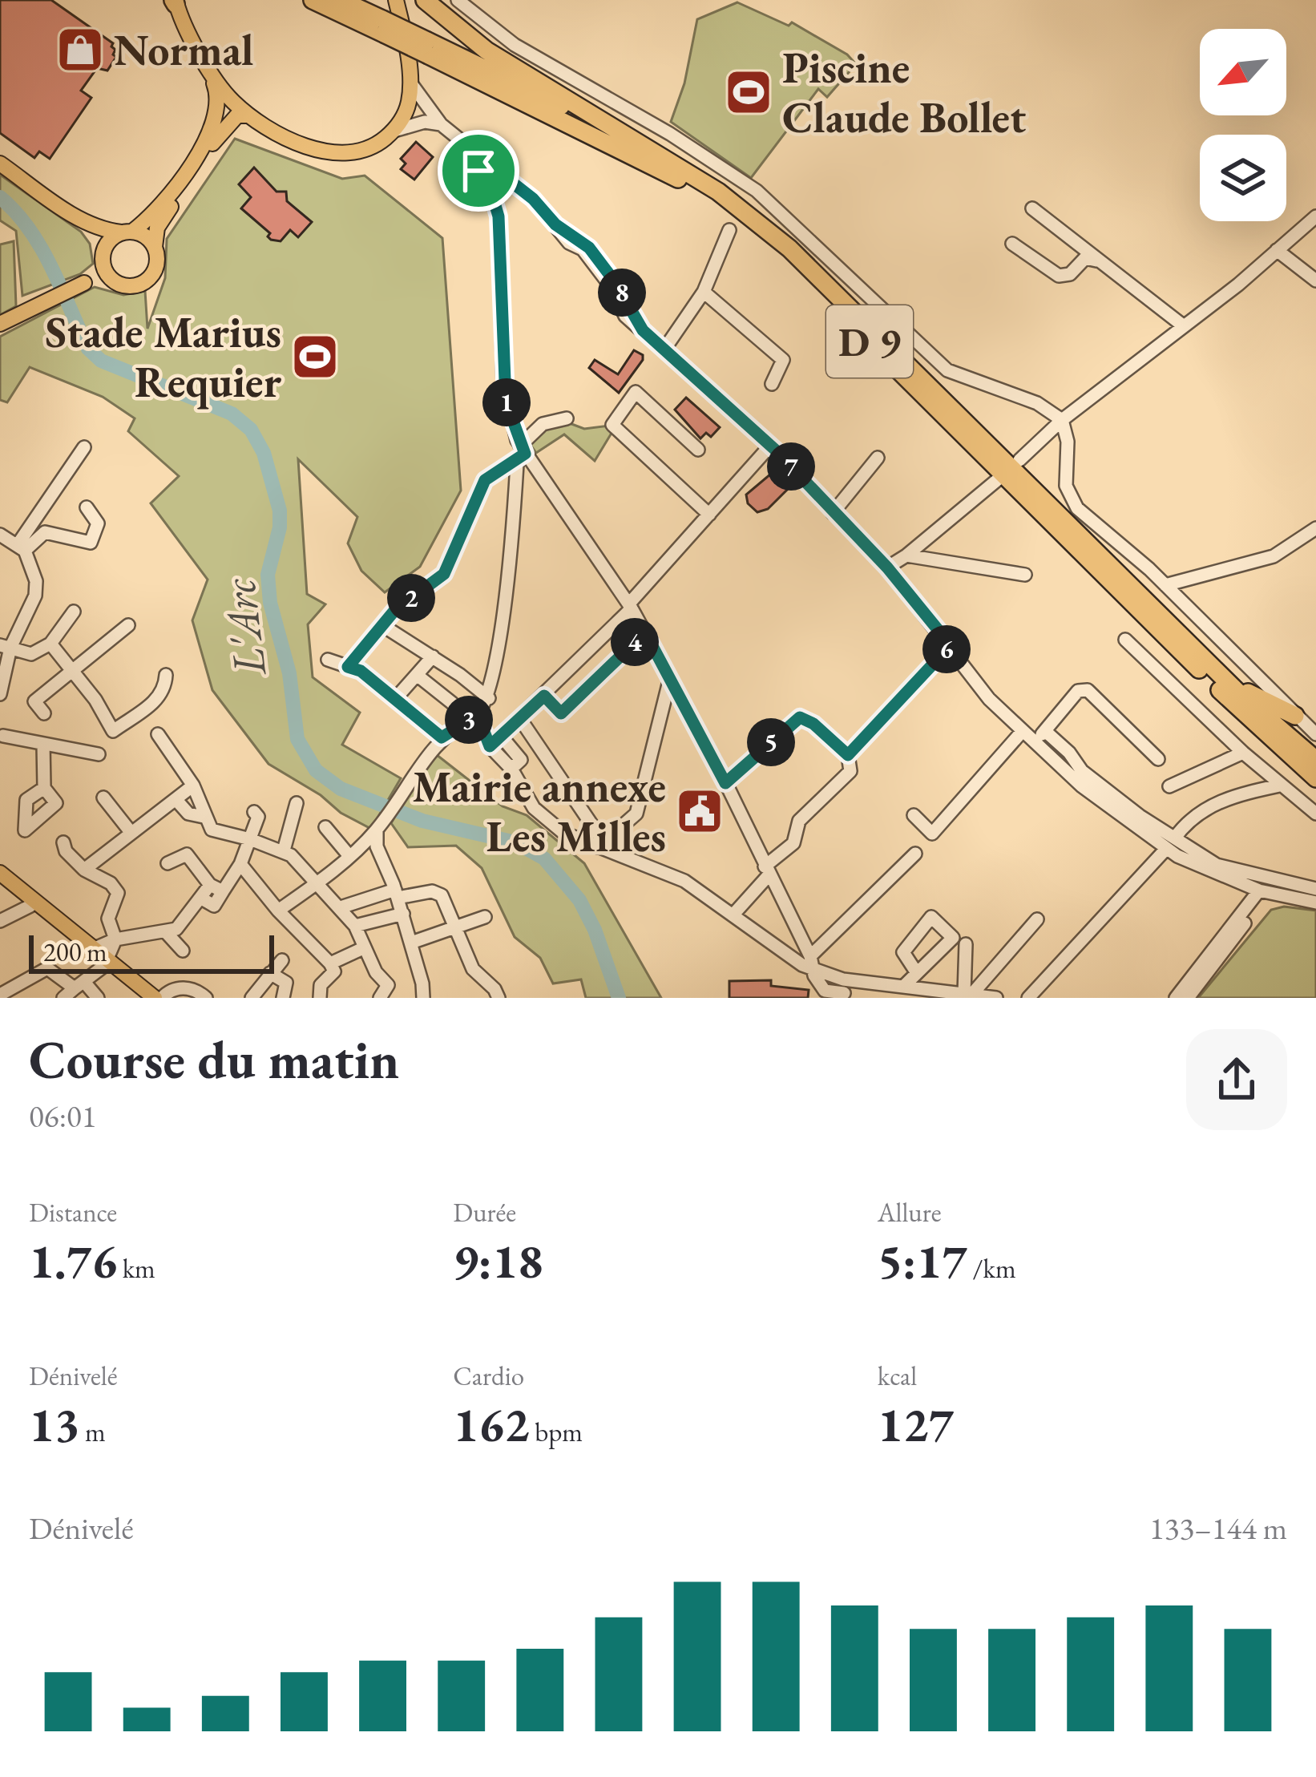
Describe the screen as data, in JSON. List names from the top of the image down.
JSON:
{
  "streets": {
    "highway": ["D 9"]
  },
  "water": ["L'Arc"],
  "places": {
    "shop": ["Normal"],
    "sports": ["Piscine Claude Bollet", "Stade Marius Requier"],
    "public building": ["Mairie annexe Les Milles"]
  },
  "scale_bar": "200 m",
  "north": "bottom left",
  "page": {
    "pins": [
      "8",
      "1",
      "7",
      "2",
      "4",
      "6",
      "3",
      "5"
    ],
    "scale": "200 m",
    "heading": ["Course du matin", "06:01"],
    "stats": [
      ["Distance", "1.76 km"],
      ["Durée", "9:18"],
      ["Allure", "5:17 /km"],
      ["Dénivelé", "13 m"],
      ["Cardio", "162 bpm"],
      ["kcal", "127"]
    ],
    "chart": ["Dénivelé", "133–144 m"]
  }
}
